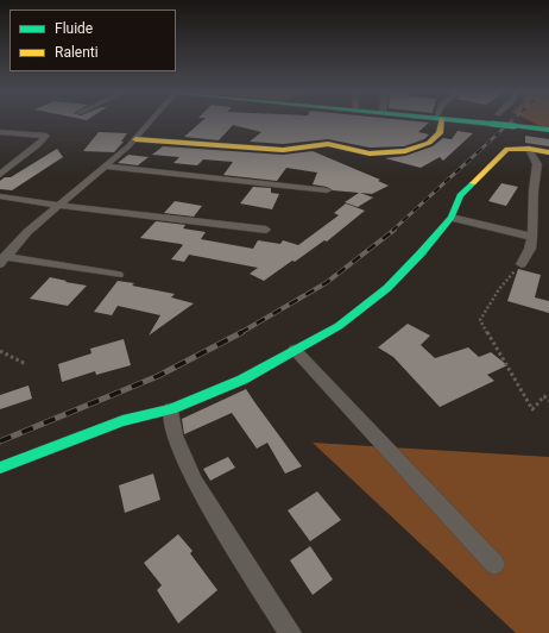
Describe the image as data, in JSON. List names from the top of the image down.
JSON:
{
  "legend": ["Fluide", "Ralenti"]
}
